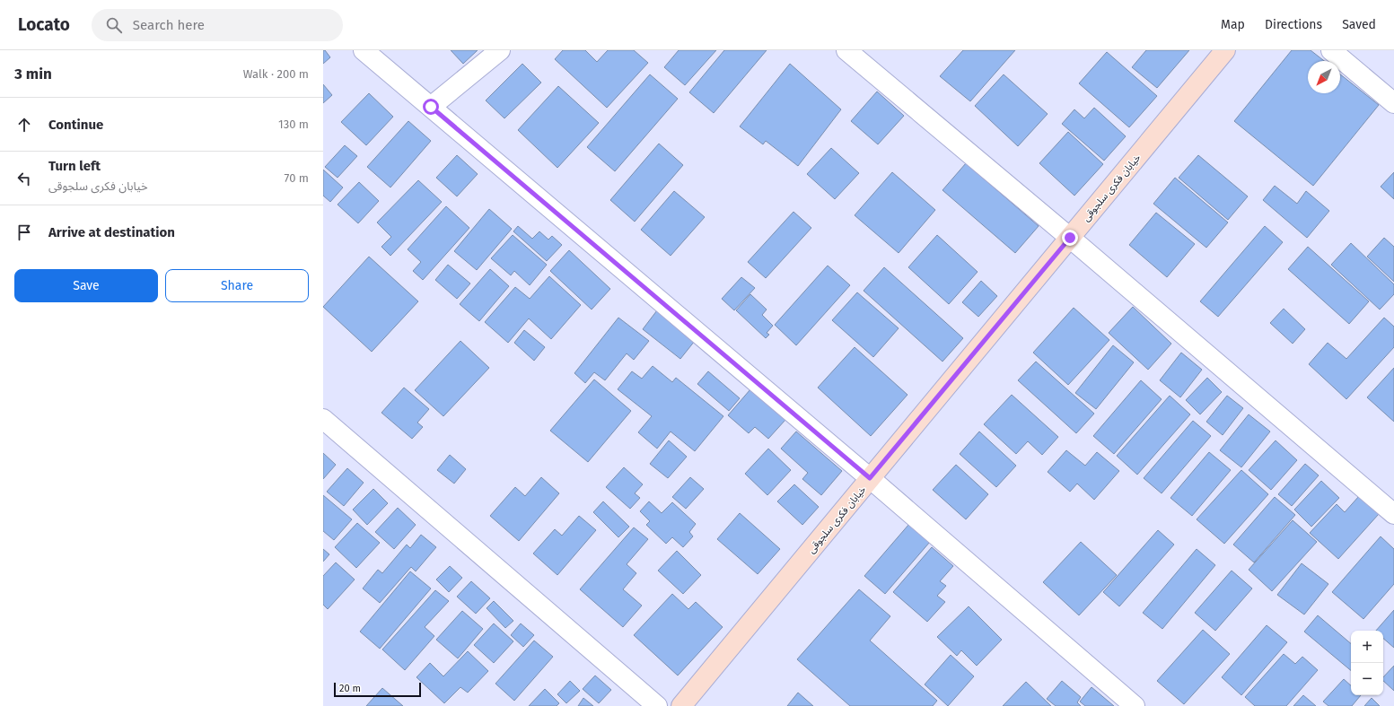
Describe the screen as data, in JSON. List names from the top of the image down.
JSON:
{
  "streets": {
    "street": ["خیابان فکری سلجوقی"]
  },
  "scale_bar": "20 m",
  "north": "bottom left",
  "page": {
    "header": "Locato",
    "search": "Search here",
    "nav": ["Map", "Directions", "Saved"],
    "heading": ["3 min", "Walk · 200 m"],
    "list": [
      ["Continue", "130 m"],
      ["Turn left", "خیابان فکری سلجوقی", "70 m"],
      "Arrive at destination"
    ],
    "buttons": ["Save", "Share"],
    "map_buttons": ["+", "−"],
    "scale": "20 m"
  }
}
